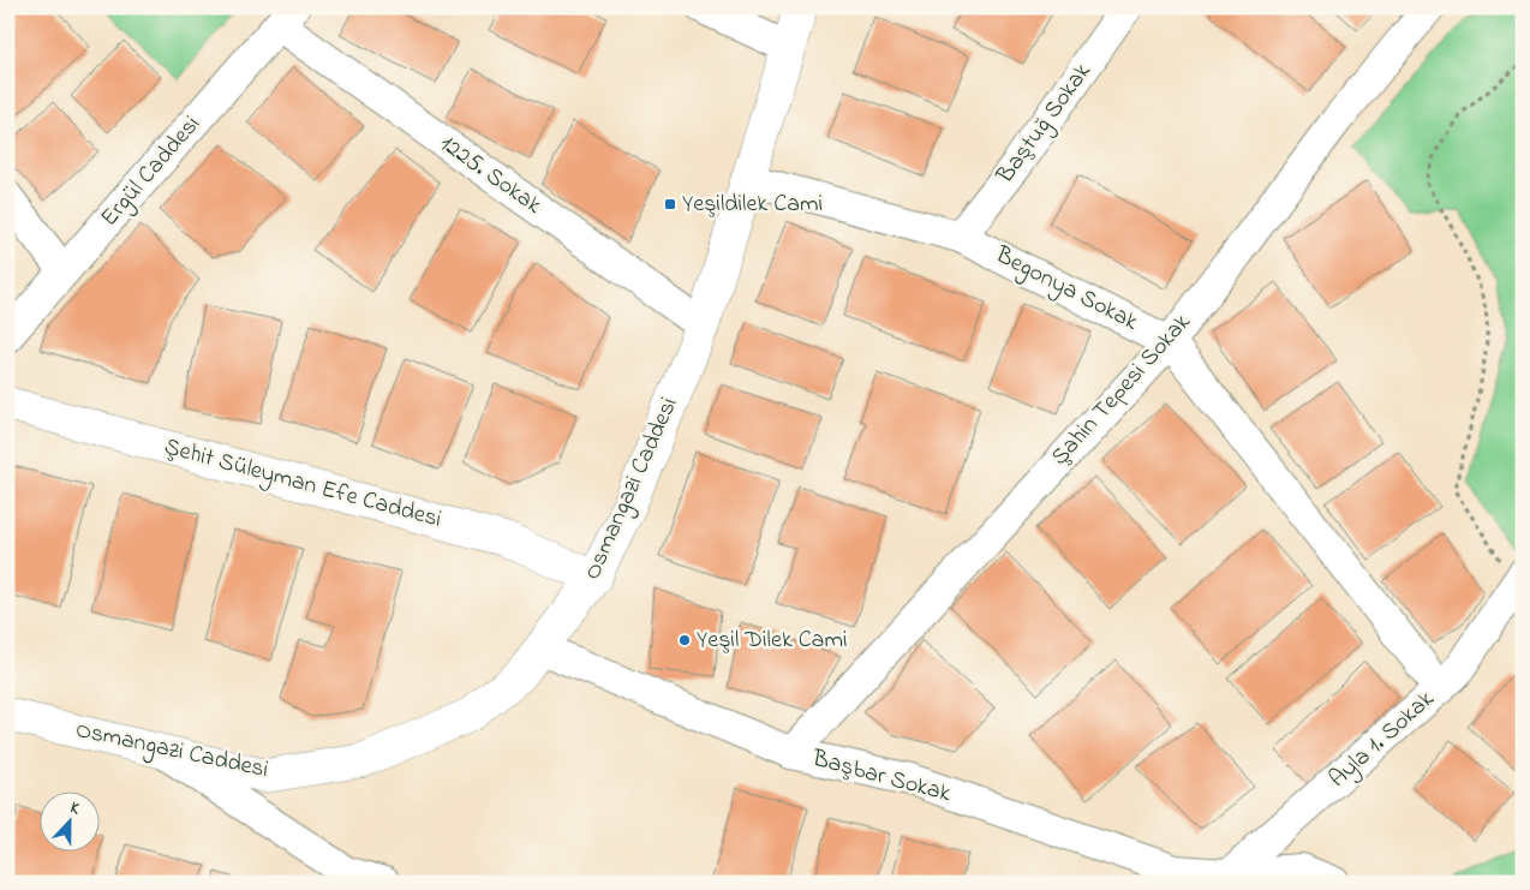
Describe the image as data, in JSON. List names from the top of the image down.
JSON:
{
  "streets": {
    "main road": ["Şehit Süleyman Efe Caddesi", "Osmangazi Caddesi"],
    "street": [
      "Baştuğ Sokak",
      "Ergül Caddesi",
      "1225. Sokak",
      "Begonya Sokak",
      "Şahin Tepesi Sokak",
      "Ayla 1. Sokak",
      "Başbar Sokak"
    ]
  },
  "crossings": [
    ["Baştuğ Sokak", "Begonya Sokak"],
    ["Ergül Caddesi", "1225. Sokak"],
    ["1225. Sokak", "Osmangazi Caddesi"],
    ["Begonya Sokak", "Şahin Tepesi Sokak"],
    ["Begonya Sokak", "Osmangazi Caddesi"],
    ["Begonya Sokak", "Ayla 1. Sokak"],
    ["Şahin Tepesi Sokak", "Başbar Sokak"],
    ["Şehit Süleyman Efe Caddesi", "Osmangazi Caddesi"],
    ["Osmangazi Caddesi", "Başbar Sokak"],
    ["Ayla 1. Sokak", "Başbar Sokak"]
  ],
  "places": {
    "transit": ["Yeşildilek Cami"],
    "other": ["Yeşil Dilek Cami"]
  },
  "north": "top"
}
